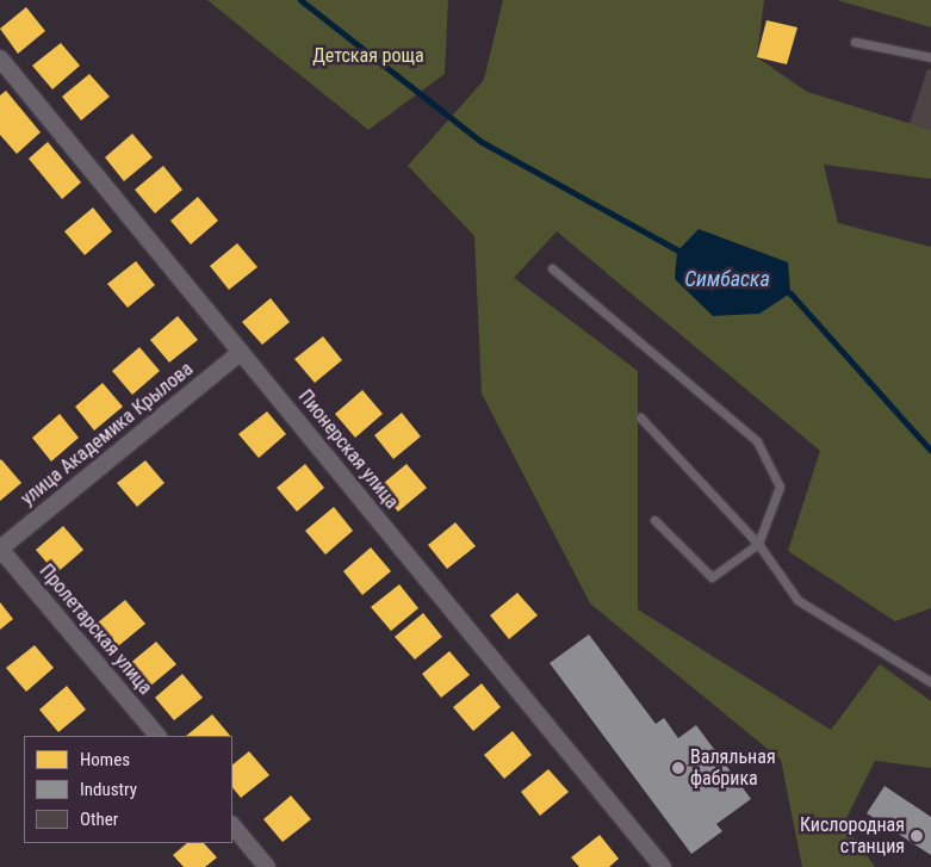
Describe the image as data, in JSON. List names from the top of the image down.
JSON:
{
  "streets": {
    "street": ["улица Академика Крылова", "Пионерская улица", "Пролетарская улица"]
  },
  "crossings": [
    ["улица Академика Крылова", "Пионерская улица"],
    ["улица Академика Крылова", "Пролетарская улица"]
  ],
  "water": ["Симбаска"],
  "parks": ["Детская роща"],
  "places": ["Валяльная фабрика", "Кислородная станция"],
  "legend": ["Homes", "Industry", "Other"]
}
